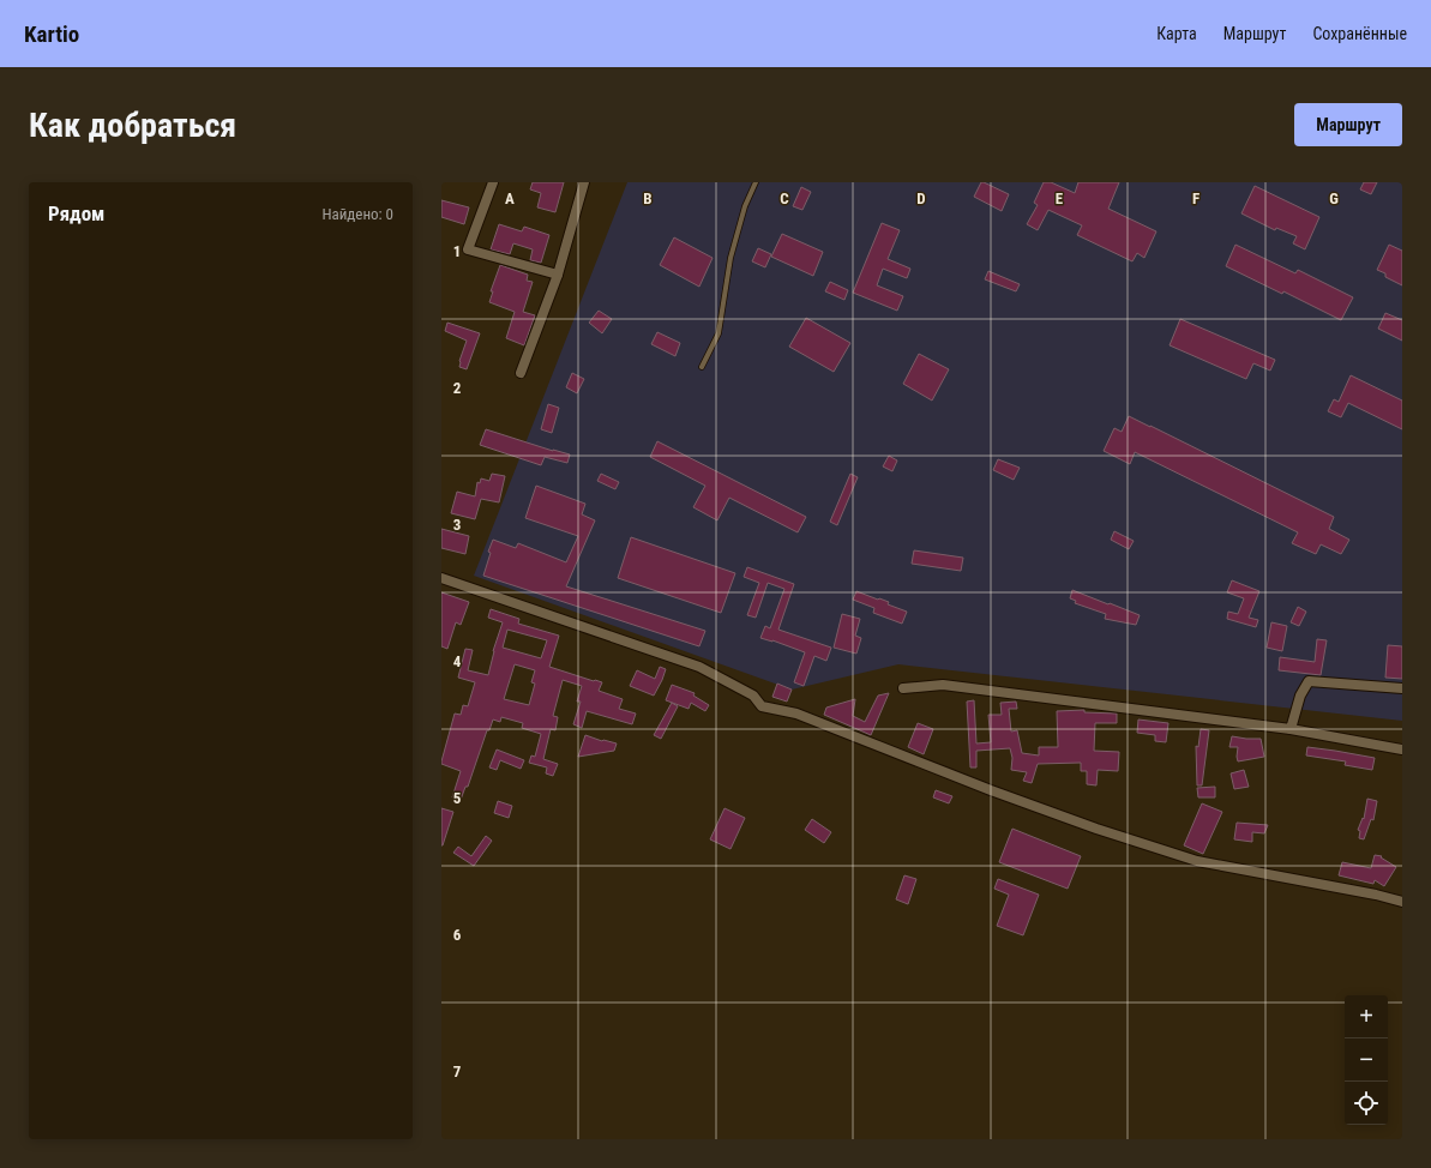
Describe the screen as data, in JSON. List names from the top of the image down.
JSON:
{
  "page": {
    "header": "Kartio",
    "nav": ["Карта", "Маршрут", "Сохранённые"],
    "buttons": "Маршрут",
    "title": "Как добраться",
    "heading": ["Рядом", "Найдено: 0"],
    "map_buttons": ["+", "−"]
  },
  "grid": {
    "columns": [
      "A",
      "B",
      "C",
      "D",
      "E",
      "F",
      "G"
    ],
    "rows": [
      "1",
      "2",
      "3",
      "4",
      "5",
      "6",
      "7"
    ]
  }
}
